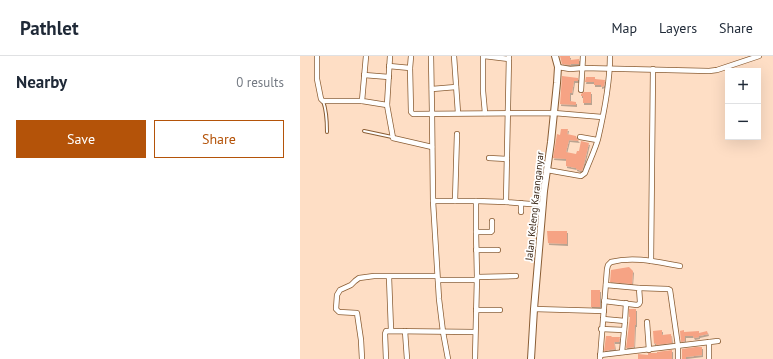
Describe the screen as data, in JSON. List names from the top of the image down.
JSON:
{
  "streets": {
    "main road": ["Jalan Keleng Karanganyar"]
  },
  "page": {
    "header": "Pathlet",
    "nav": ["Map", "Layers", "Share"],
    "heading": ["Nearby", "0 results"],
    "map_buttons": ["+", "−"],
    "buttons": ["Save", "Share"]
  }
}
